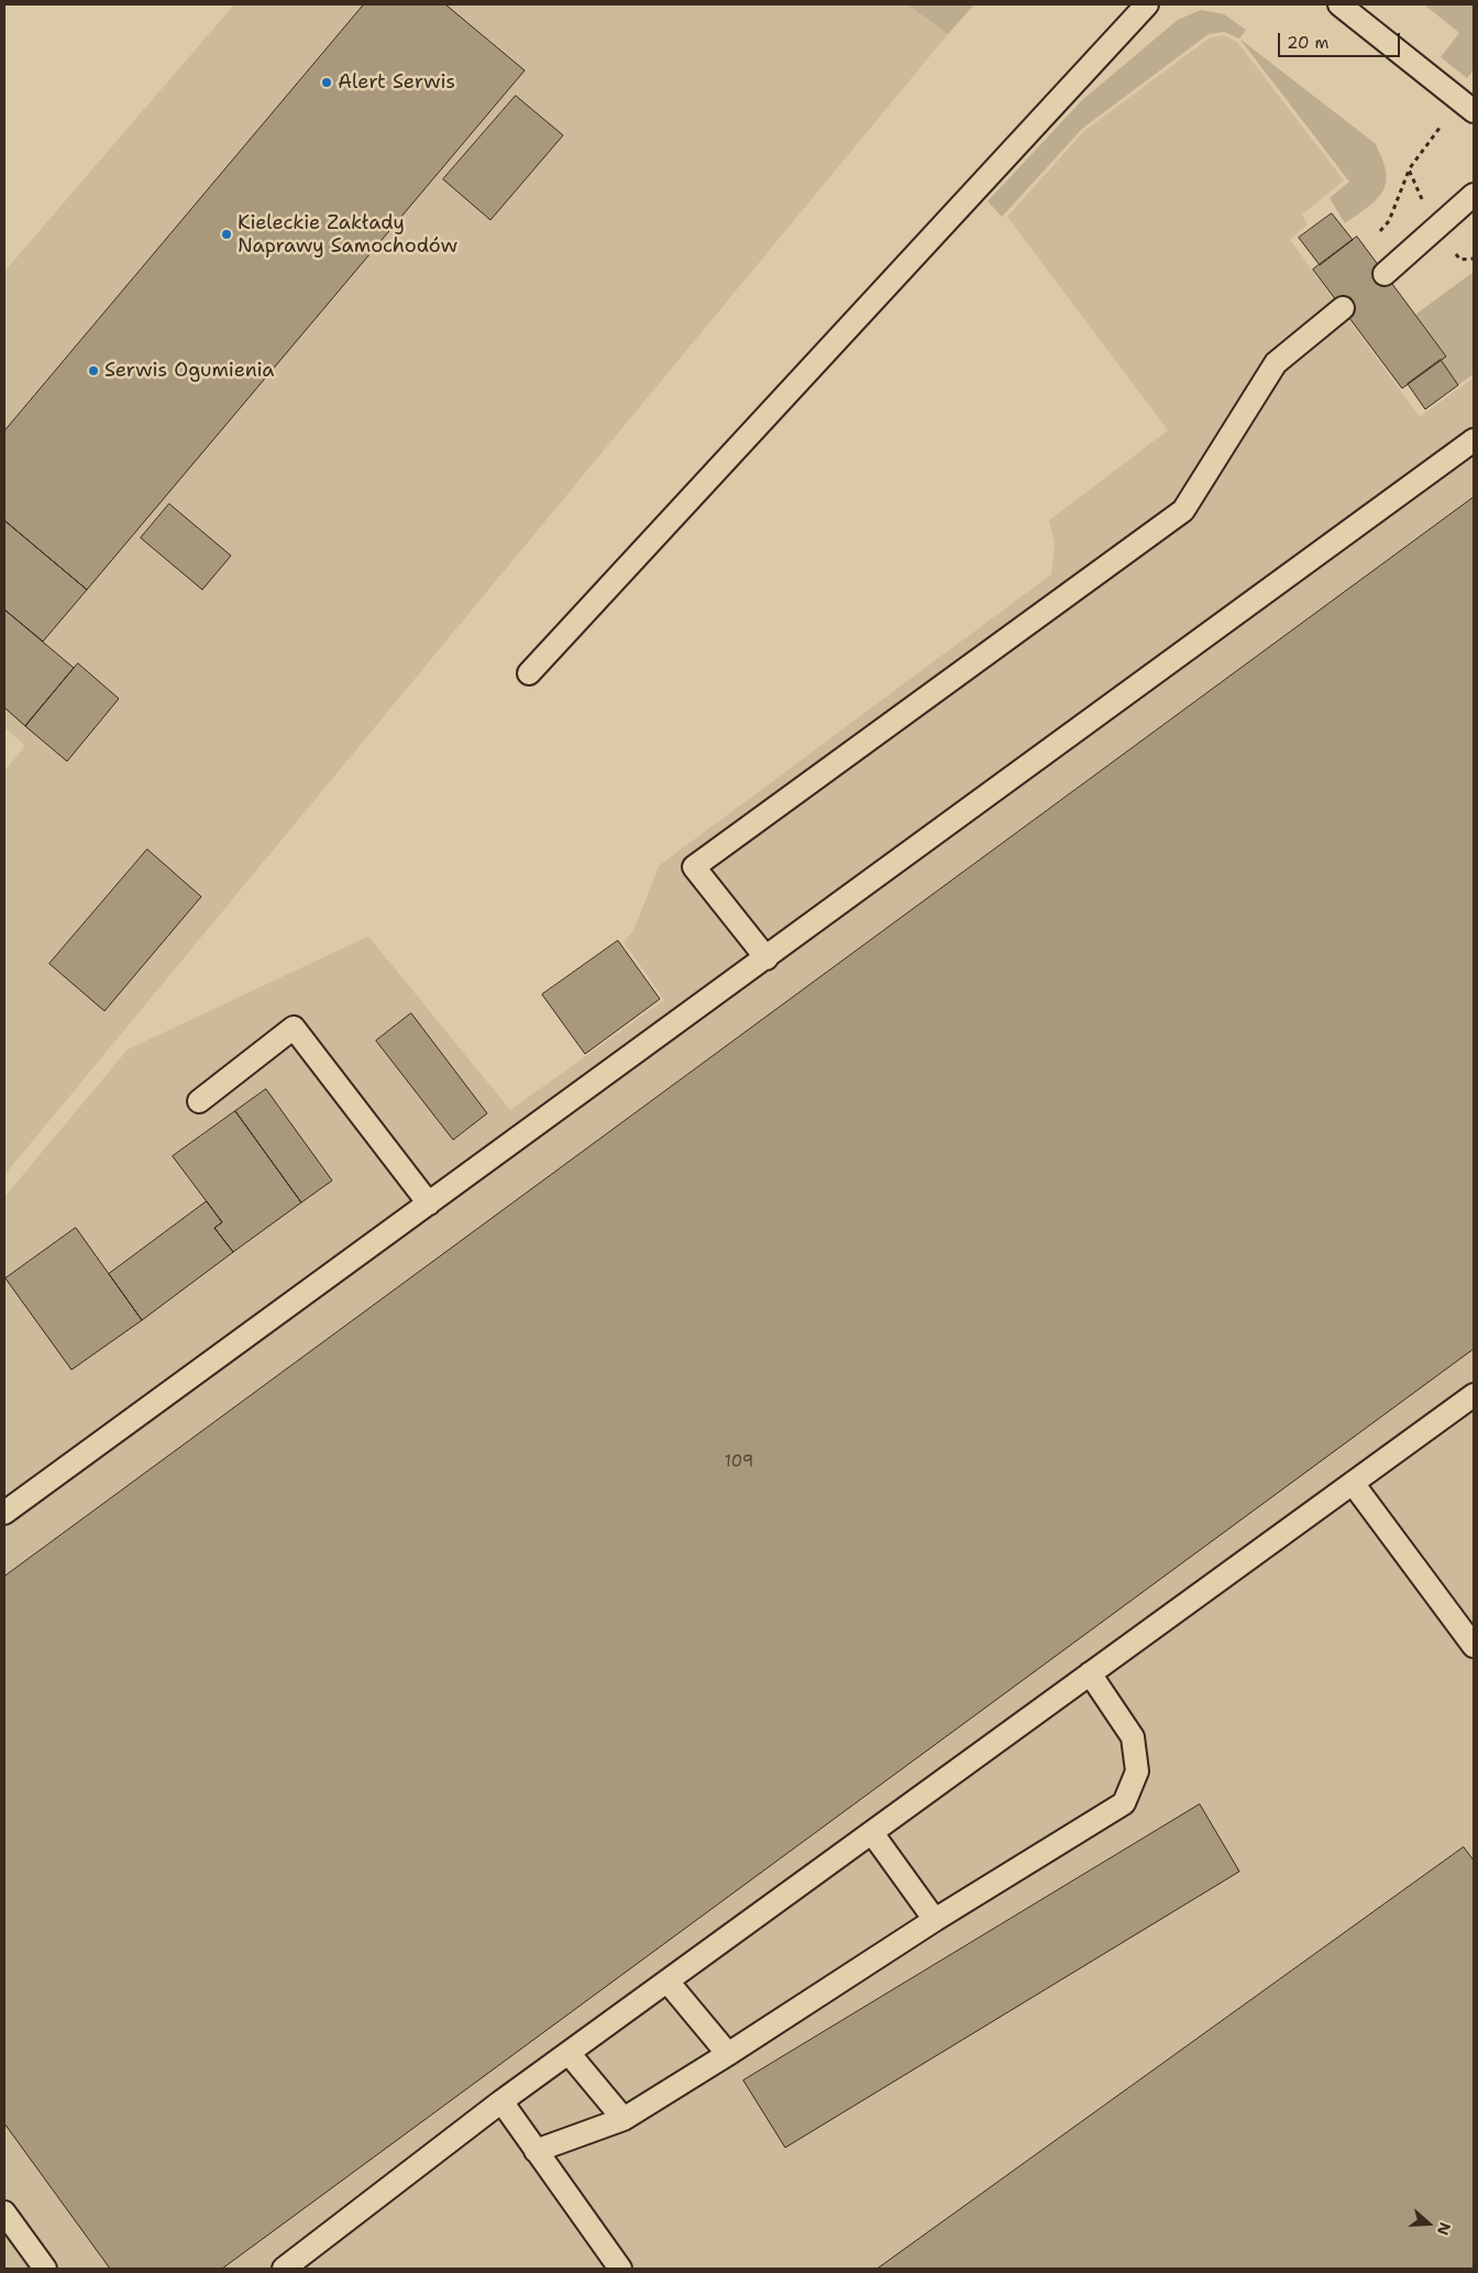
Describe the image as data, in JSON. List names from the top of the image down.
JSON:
{
  "places": ["Alert Serwis", "Kieleckie Zakłady Naprawy Samochodów", "Serwis Ogumienia"],
  "house_numbers": ["109"],
  "scale_bar": "20 m",
  "north": "right"
}
